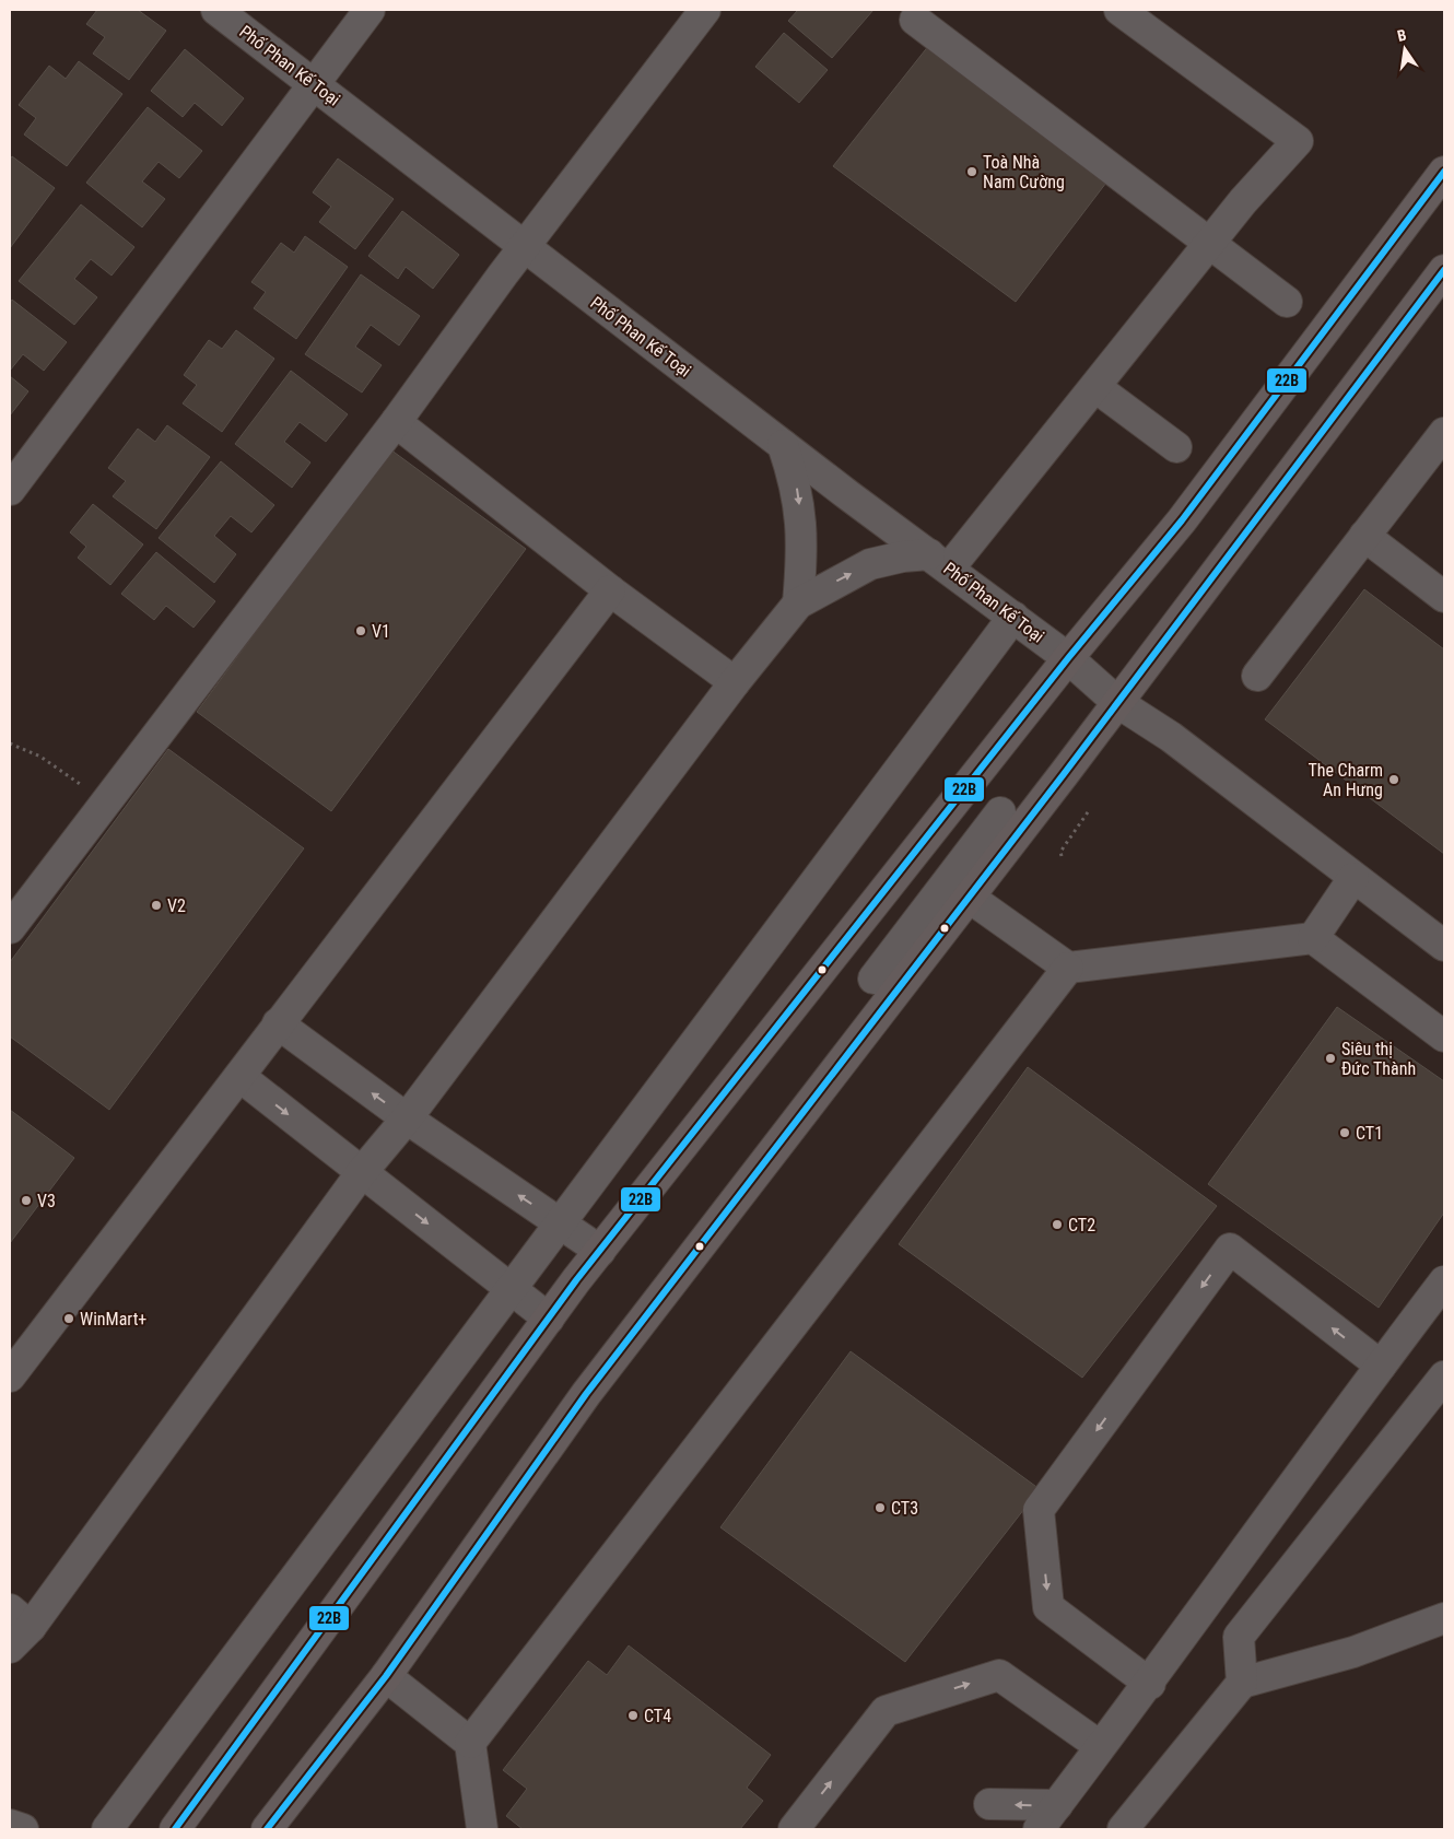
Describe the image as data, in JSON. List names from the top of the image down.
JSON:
{
  "streets": {
    "street": ["Phố Phan Kế Toại"]
  },
  "places": [
    "Toà Nhà Nam Cường",
    "V1",
    "The Charm An Hưng",
    "V2",
    "Siêu thị Đức Thành",
    "CT1",
    "V3",
    "CT2",
    "WinMart+",
    "CT3",
    "CT4"
  ],
  "lines": ["transit line 22B"],
  "north": "top"
}
